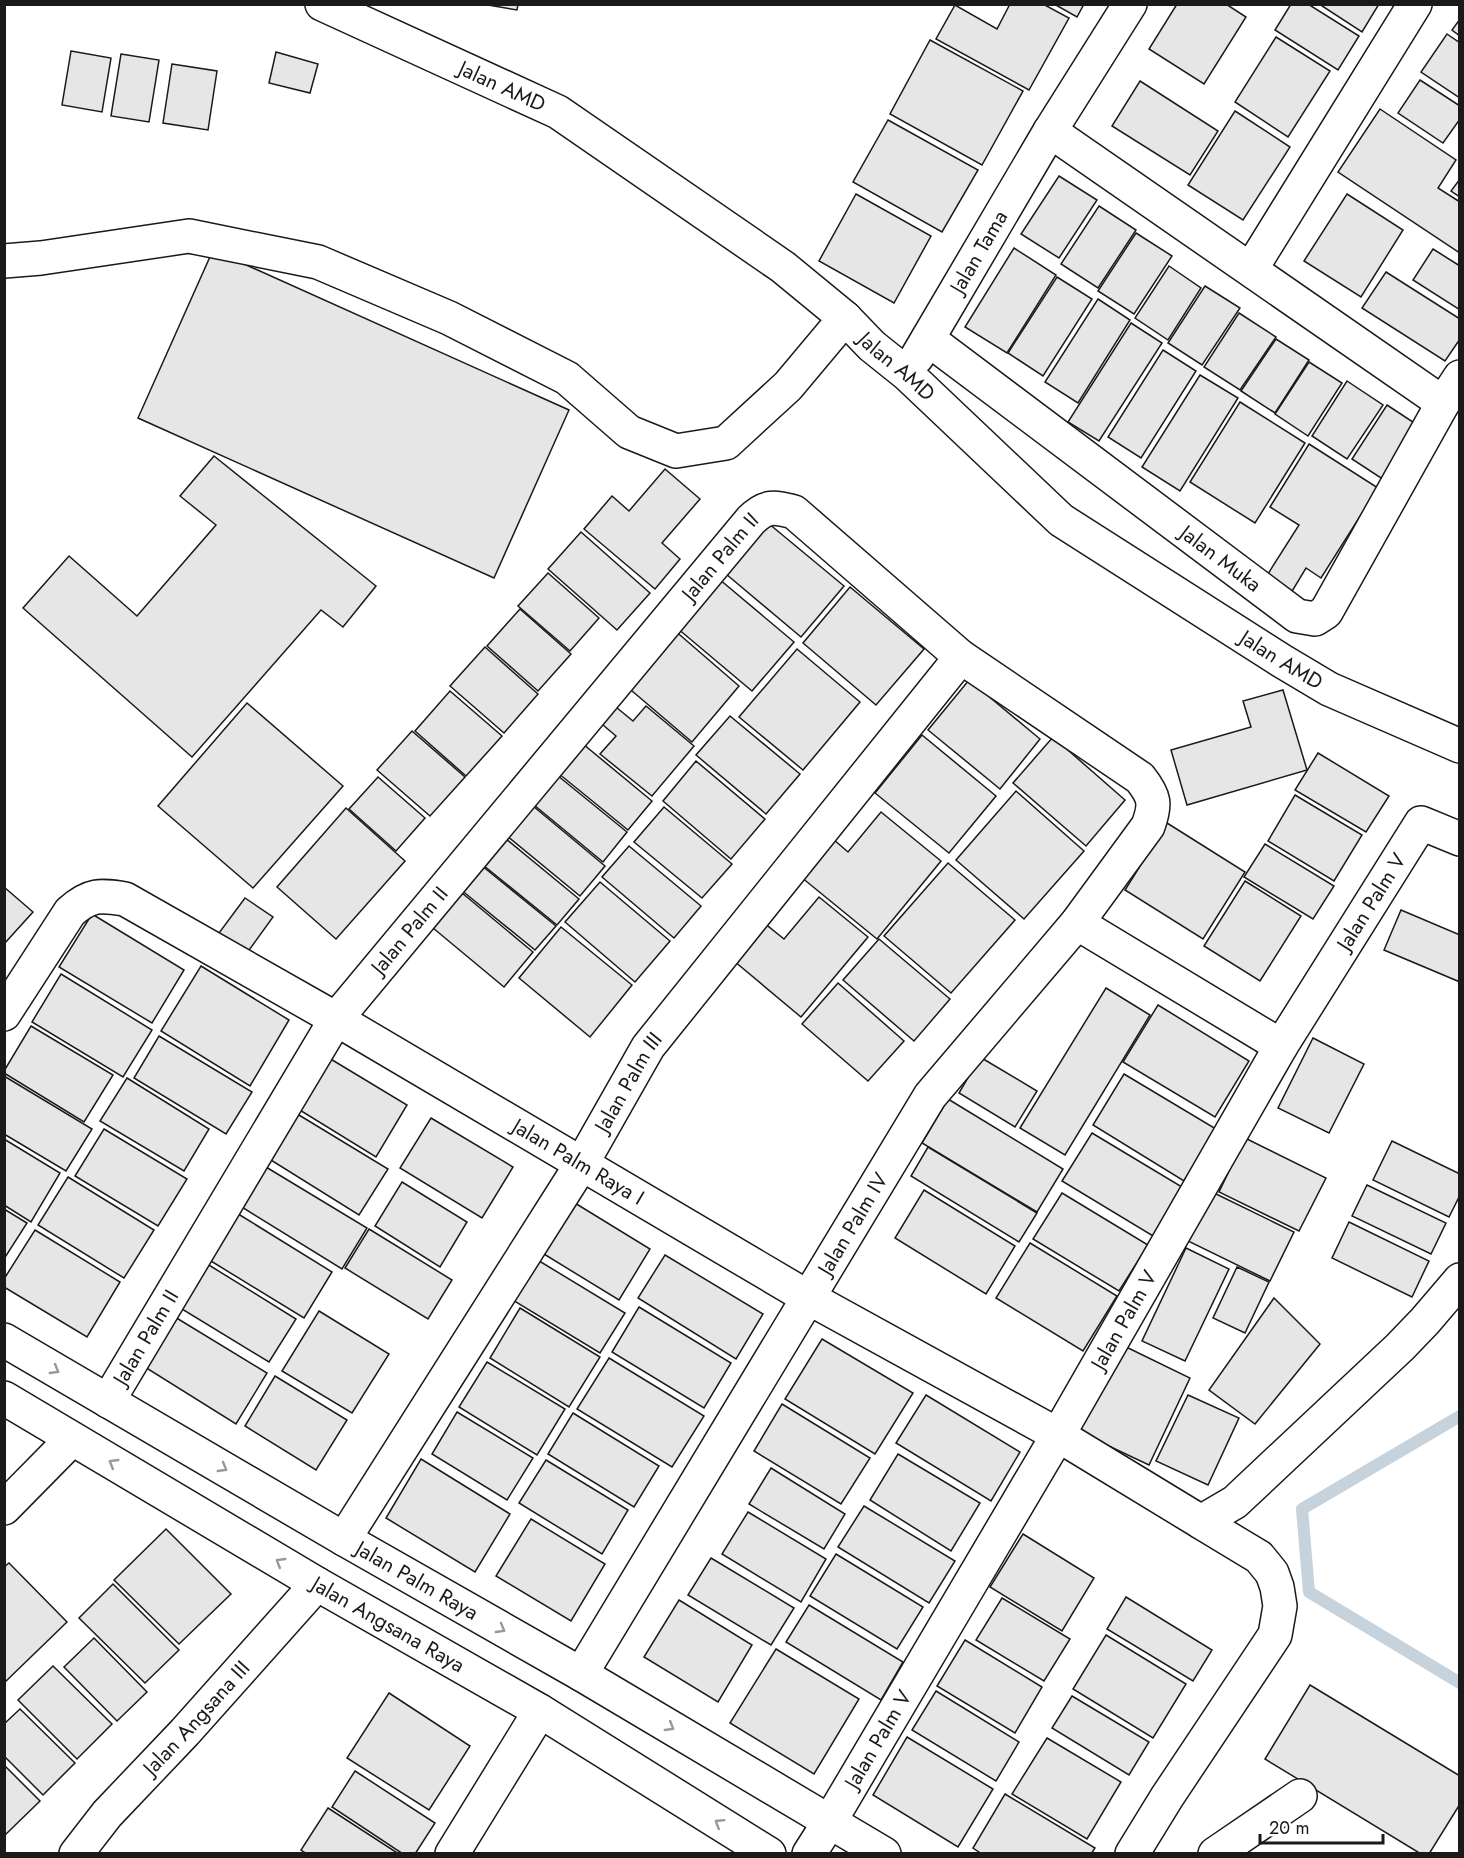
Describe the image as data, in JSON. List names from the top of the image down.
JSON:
{
  "streets": {
    "street": [
      "Jalan AMD",
      "Jalan Tama",
      "Jalan Palm II",
      "Jalan Muka",
      "Jalan Palm V",
      "Jalan Palm III",
      "Jalan Palm Raya I",
      "Jalan Palm IV",
      "Jalan Palm Raya",
      "Jalan Angsana Raya",
      "Jalan Angsana III"
    ]
  },
  "crossings": [
    ["Jalan AMD", "Jalan Tama"],
    ["Jalan Tama", "Jalan Muka"],
    ["Jalan Palm II", "Jalan Palm III"],
    ["Jalan Palm II", "Jalan Palm Raya I"],
    ["Jalan Palm II", "Jalan Palm IV"],
    ["Jalan Palm II", "Jalan Palm Raya"],
    ["Jalan Palm V", "Jalan Palm Raya I"],
    ["Jalan Palm V", "Jalan Palm Raya"],
    ["Jalan Palm III", "Jalan Palm Raya I"],
    ["Jalan Palm III", "Jalan Palm IV"],
    ["Jalan Palm III", "Jalan Palm Raya"],
    ["Jalan Palm Raya I", "Jalan Palm IV"],
    ["Jalan Palm IV", "Jalan Palm Raya"],
    ["Jalan Angsana Raya", "Jalan Angsana III"]
  ],
  "one_way": ["Jalan Palm Raya", "Jalan Angsana Raya"],
  "scale_bar": "20 m"
}
